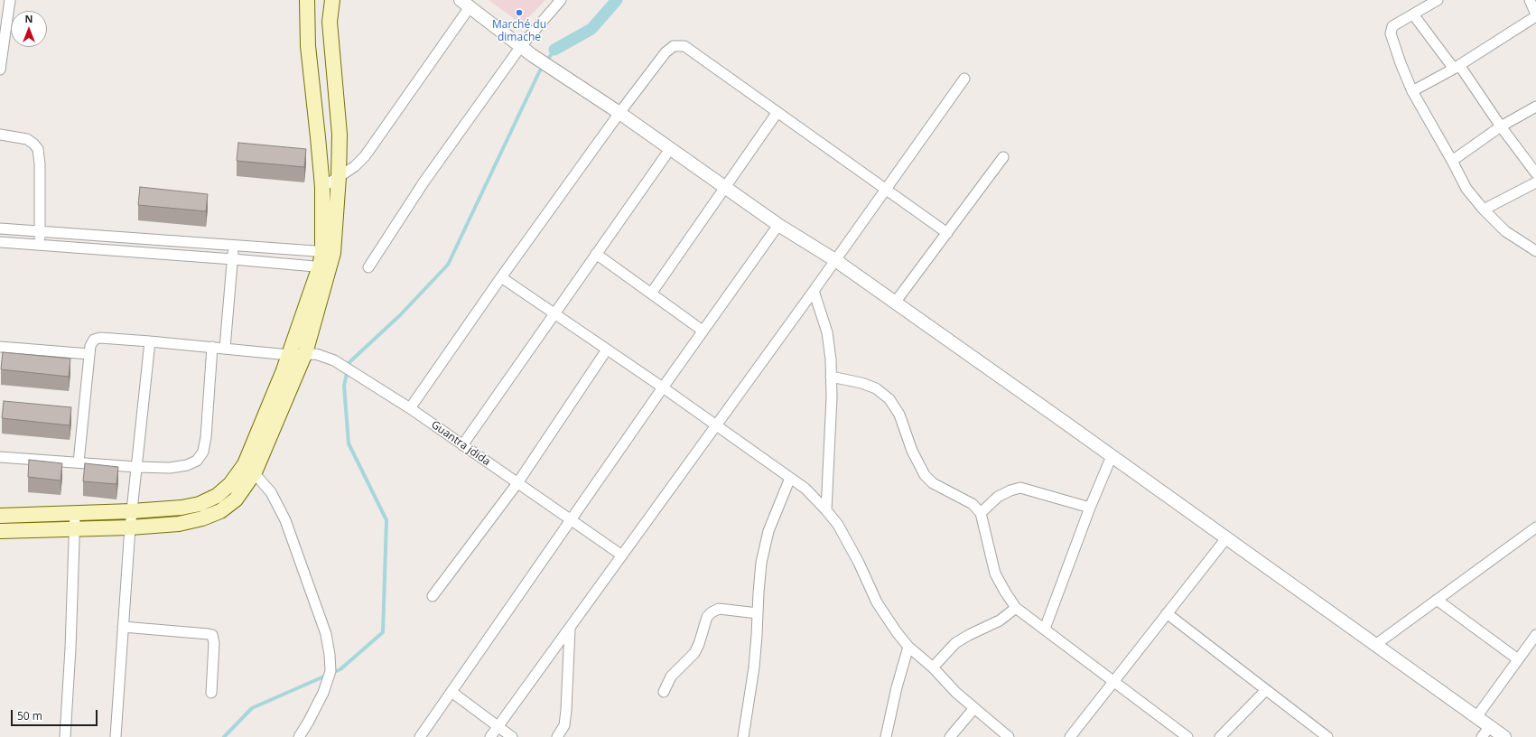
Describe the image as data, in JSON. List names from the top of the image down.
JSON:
{
  "streets": {
    "street": ["Guantra jdida"]
  },
  "places": ["Marché du dimache"],
  "scale_bar": "50 m",
  "north": "top"
}
